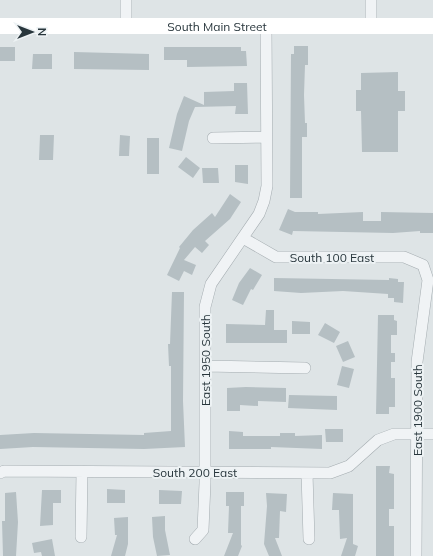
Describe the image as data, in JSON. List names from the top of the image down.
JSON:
{
  "streets": {
    "street": [
      "South Main Street",
      "South 100 East",
      "East 1950 South",
      "East 1900 South",
      "South 200 East"
    ]
  },
  "crossings": [
    ["South Main Street", "East 1950 South"],
    ["South 100 East", "East 1950 South"],
    ["South 100 East", "East 1900 South"],
    ["East 1950 South", "South 200 East"],
    ["East 1900 South", "South 200 East"]
  ],
  "north": "right"
}
